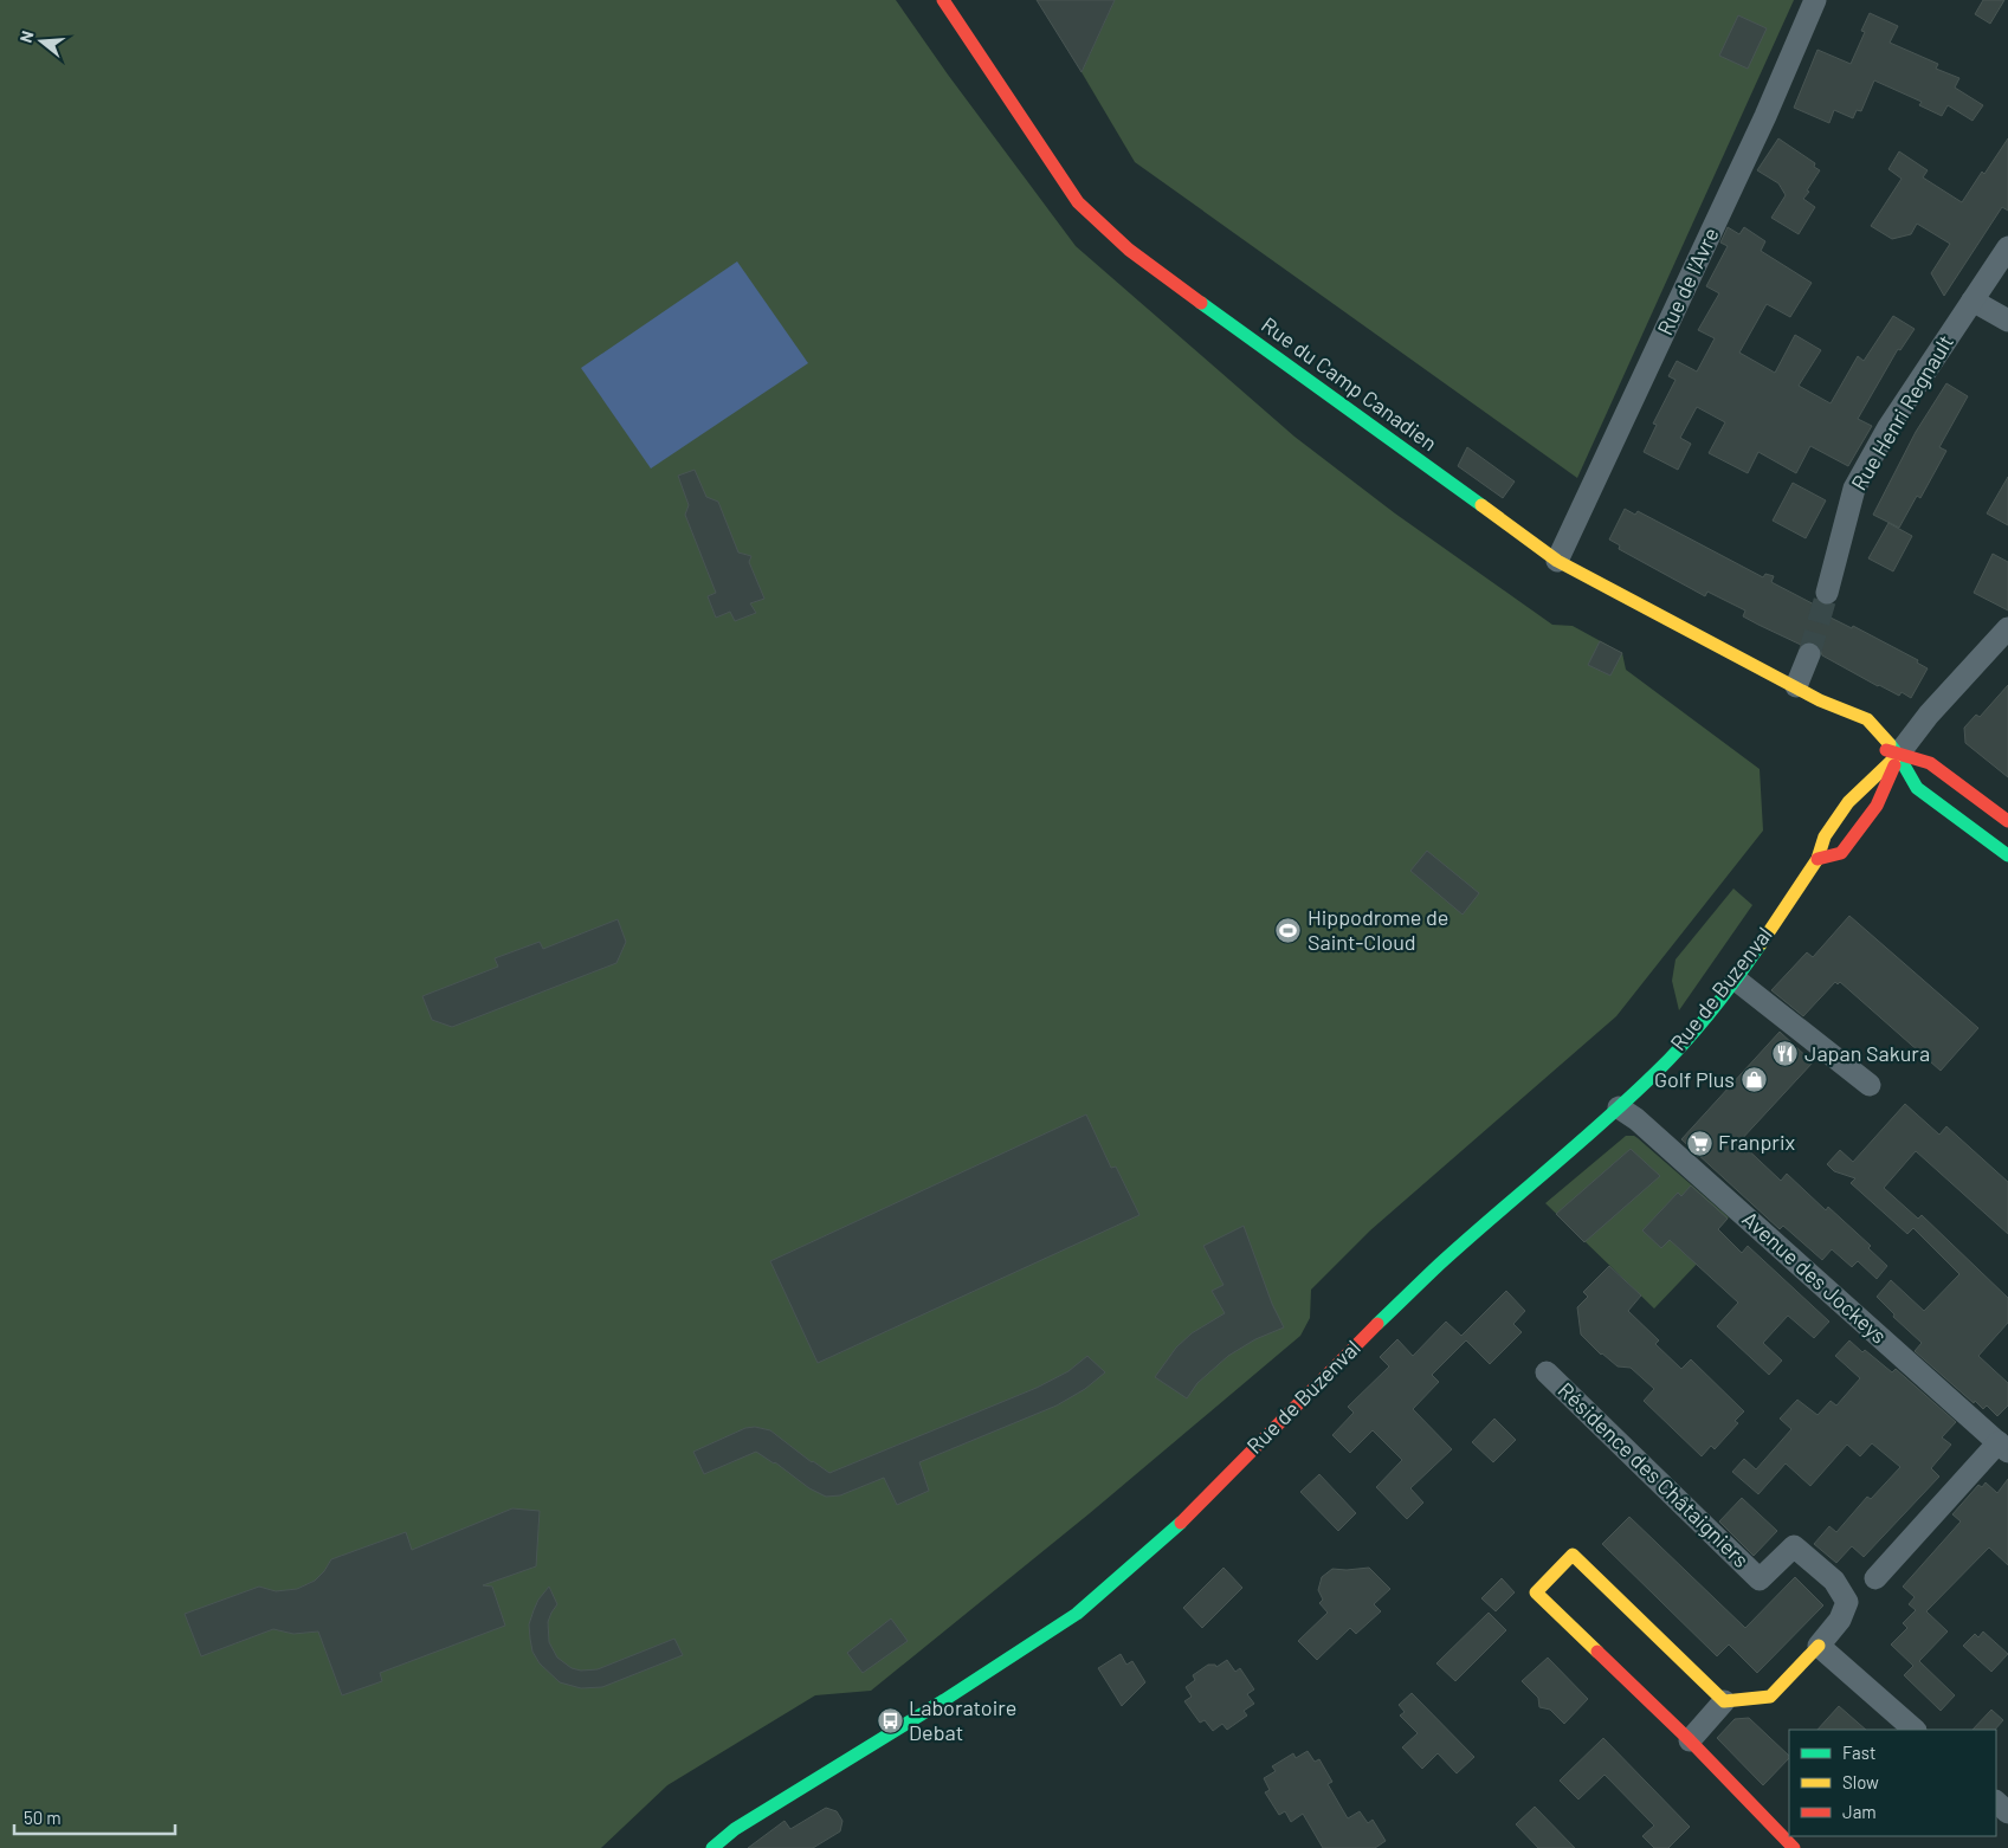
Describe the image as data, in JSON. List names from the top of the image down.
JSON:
{
  "streets": {
    "main road": ["Rue du Camp Canadien", "Rue de Buzenval", "Résidence des Châtaigniers"],
    "street": ["Rue de l'Avre", "Rue Henri Regnault", "Avenue des Jockeys"]
  },
  "crossings": [
    ["Rue de l'Avre", "Rue du Camp Canadien"],
    ["Rue du Camp Canadien", "Rue de Buzenval"],
    ["Rue de Buzenval", "Avenue des Jockeys"]
  ],
  "places": {
    "sports": ["Hippodrome de Saint-Cloud"],
    "restaurant": ["Japan Sakura"],
    "shop": ["Golf Plus"],
    "supermarket": ["Franprix"],
    "bus stop": ["Laboratoire Debat"]
  },
  "legend": ["Fast", "Slow", "Jam"],
  "scale_bar": "50 m",
  "north": "left"
}
